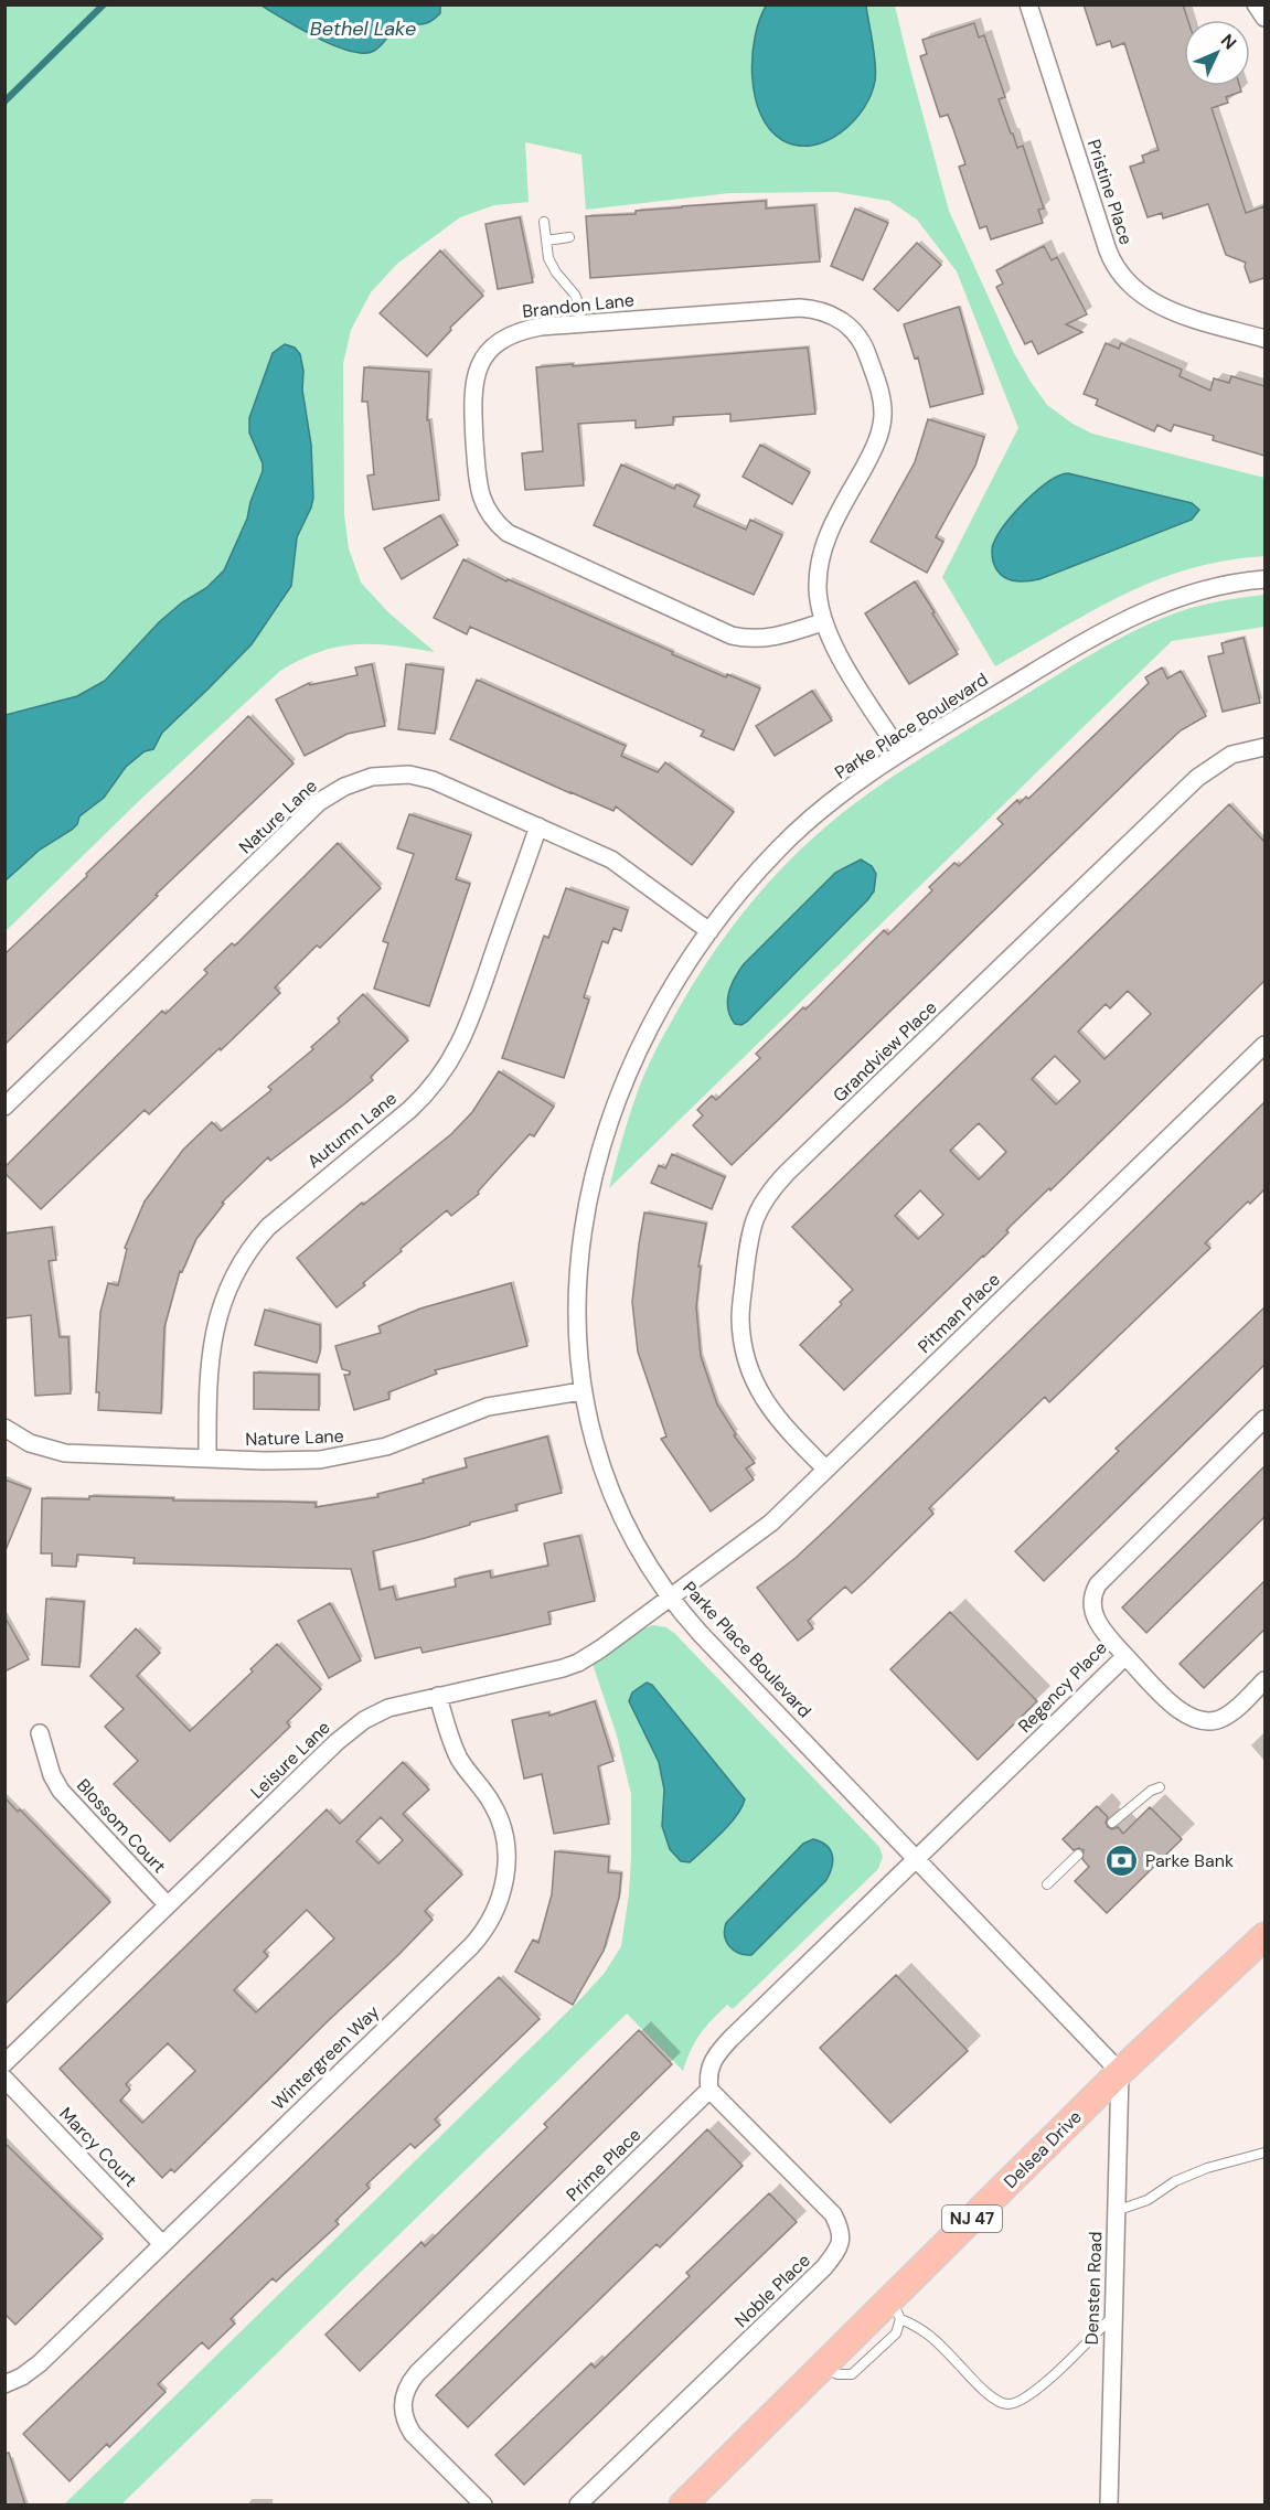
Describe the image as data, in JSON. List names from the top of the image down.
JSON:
{
  "streets": {
    "main road": ["Delsea Drive", "NJ 47"],
    "street": [
      "Pristine Place",
      "Brandon Lane",
      "Parke Place Boulevard",
      "Nature Lane",
      "Grandview Place",
      "Autumn Lane",
      "Pitman Place",
      "Regency Place",
      "Leisure Lane",
      "Blossom Court",
      "Wintergreen Way",
      "Marcy Court",
      "Prime Place",
      "Densten Road",
      "Noble Place"
    ]
  },
  "crossings": [
    ["Brandon Lane", "Parke Place Boulevard"],
    ["Parke Place Boulevard", "Nature Lane"],
    ["Parke Place Boulevard", "Pitman Place"],
    ["Parke Place Boulevard", "Regency Place"],
    ["Parke Place Boulevard", "Leisure Lane"],
    ["Parke Place Boulevard", "Delsea Drive"],
    ["Parke Place Boulevard", "Densten Road"],
    ["Nature Lane", "Autumn Lane"],
    ["Grandview Place", "Pitman Place"],
    ["Pitman Place", "Leisure Lane"],
    ["Leisure Lane", "Blossom Court"],
    ["Leisure Lane", "Wintergreen Way"],
    ["Wintergreen Way", "Marcy Court"],
    ["Delsea Drive", "Densten Road"],
    ["Prime Place", "Noble Place"]
  ],
  "water": ["Bethel Lake"],
  "places": {
    "bank": ["Parke Bank"]
  },
  "north": "top right"
}
